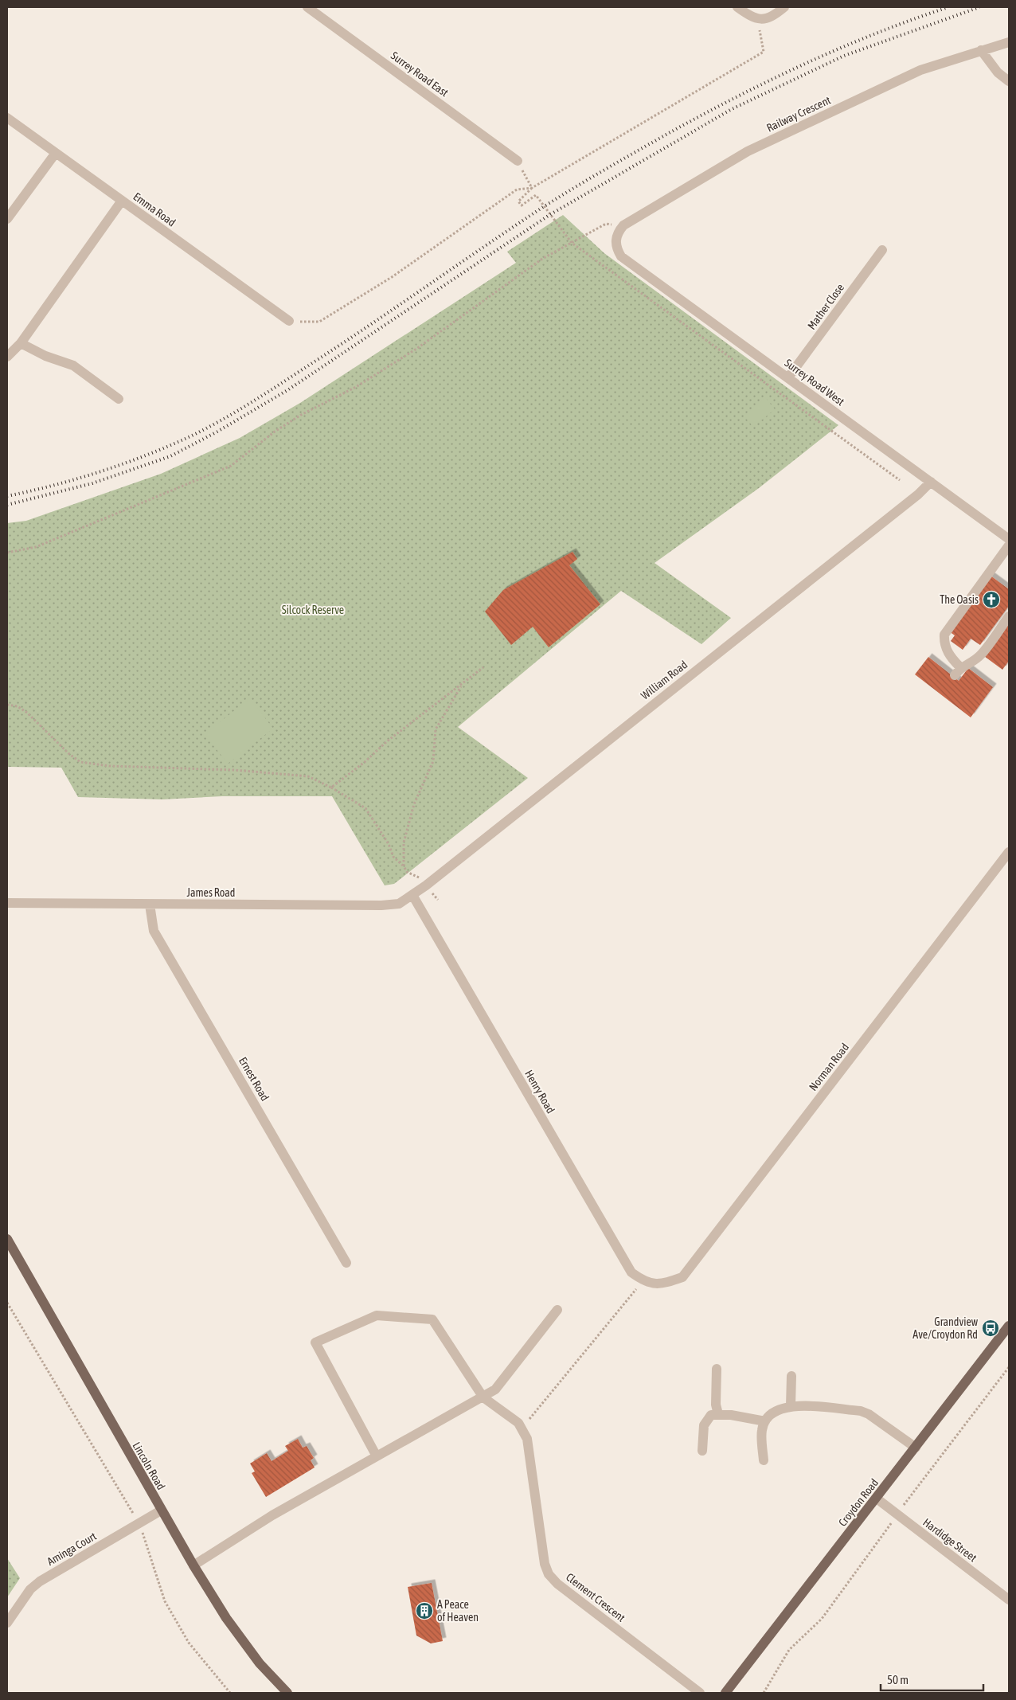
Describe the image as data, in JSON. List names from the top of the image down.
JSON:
{
  "streets": {
    "main road": ["Lincoln Road", "Croydon Road"],
    "street": [
      "Surrey Road East",
      "Railway Crescent",
      "Emma Road",
      "Mather Close",
      "Surrey Road West",
      "William Road",
      "James Road",
      "Norman Road",
      "Ernest Road",
      "Henry Road",
      "Hardidge Street",
      "Aminga Court",
      "Clement Crescent"
    ]
  },
  "crossings": [
    ["Railway Crescent", "Surrey Road West"],
    ["Mather Close", "Surrey Road West"],
    ["Surrey Road West", "William Road"],
    ["William Road", "James Road"],
    ["William Road", "Henry Road"],
    ["James Road", "Ernest Road"],
    ["James Road", "Henry Road"],
    ["Norman Road", "Henry Road"],
    ["Lincoln Road", "Aminga Court"],
    ["Croydon Road", "Hardidge Street"]
  ],
  "parks": ["Silcock Reserve"],
  "places": {
    "church": ["The Oasis"],
    "bus stop": ["Grandview Ave/Croydon Rd"],
    "building": ["A Peace of Heaven"]
  },
  "scale_bar": "50 m"
}
